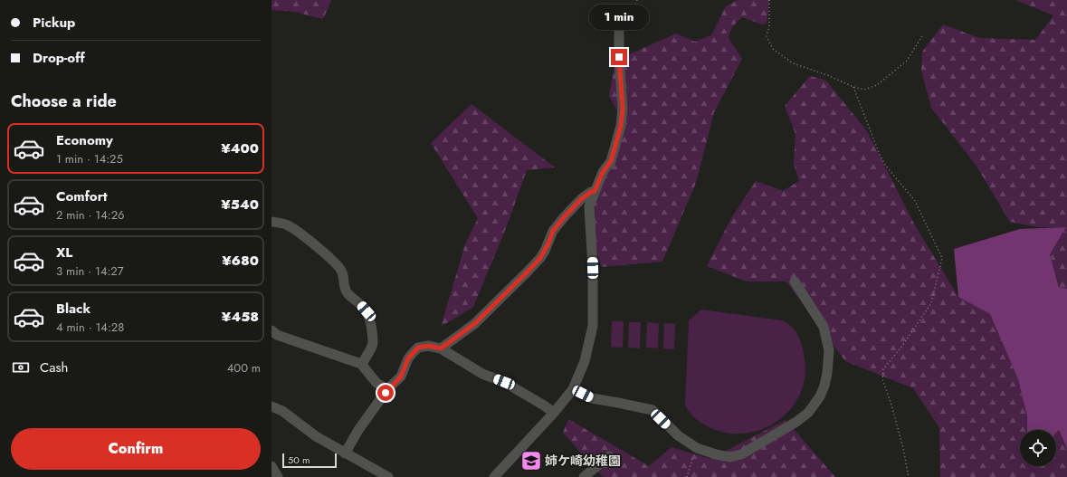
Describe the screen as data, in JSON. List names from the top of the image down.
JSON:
{
  "places": {
    "school or university": ["姉ケ崎幼稚園"]
  },
  "scale_bar": "50 m",
  "page": {
    "banner": ["Pickup", "Drop-off"],
    "bubble": "1 min",
    "heading": "Choose a ride",
    "list": [
      {
        "name": "Economy",
        "note": "1 min · 14:25",
        "value": "¥400"
      },
      {
        "name": "Comfort",
        "note": "2 min · 14:26",
        "value": "¥540"
      },
      {
        "name": "XL",
        "note": "3 min · 14:27",
        "value": "¥680"
      },
      {
        "name": "Black",
        "note": "4 min · 14:28",
        "value": "¥458"
      }
    ],
    "pay": ["Cash", "400 m"],
    "buttons": "Confirm",
    "scale": "50 m"
  }
}
